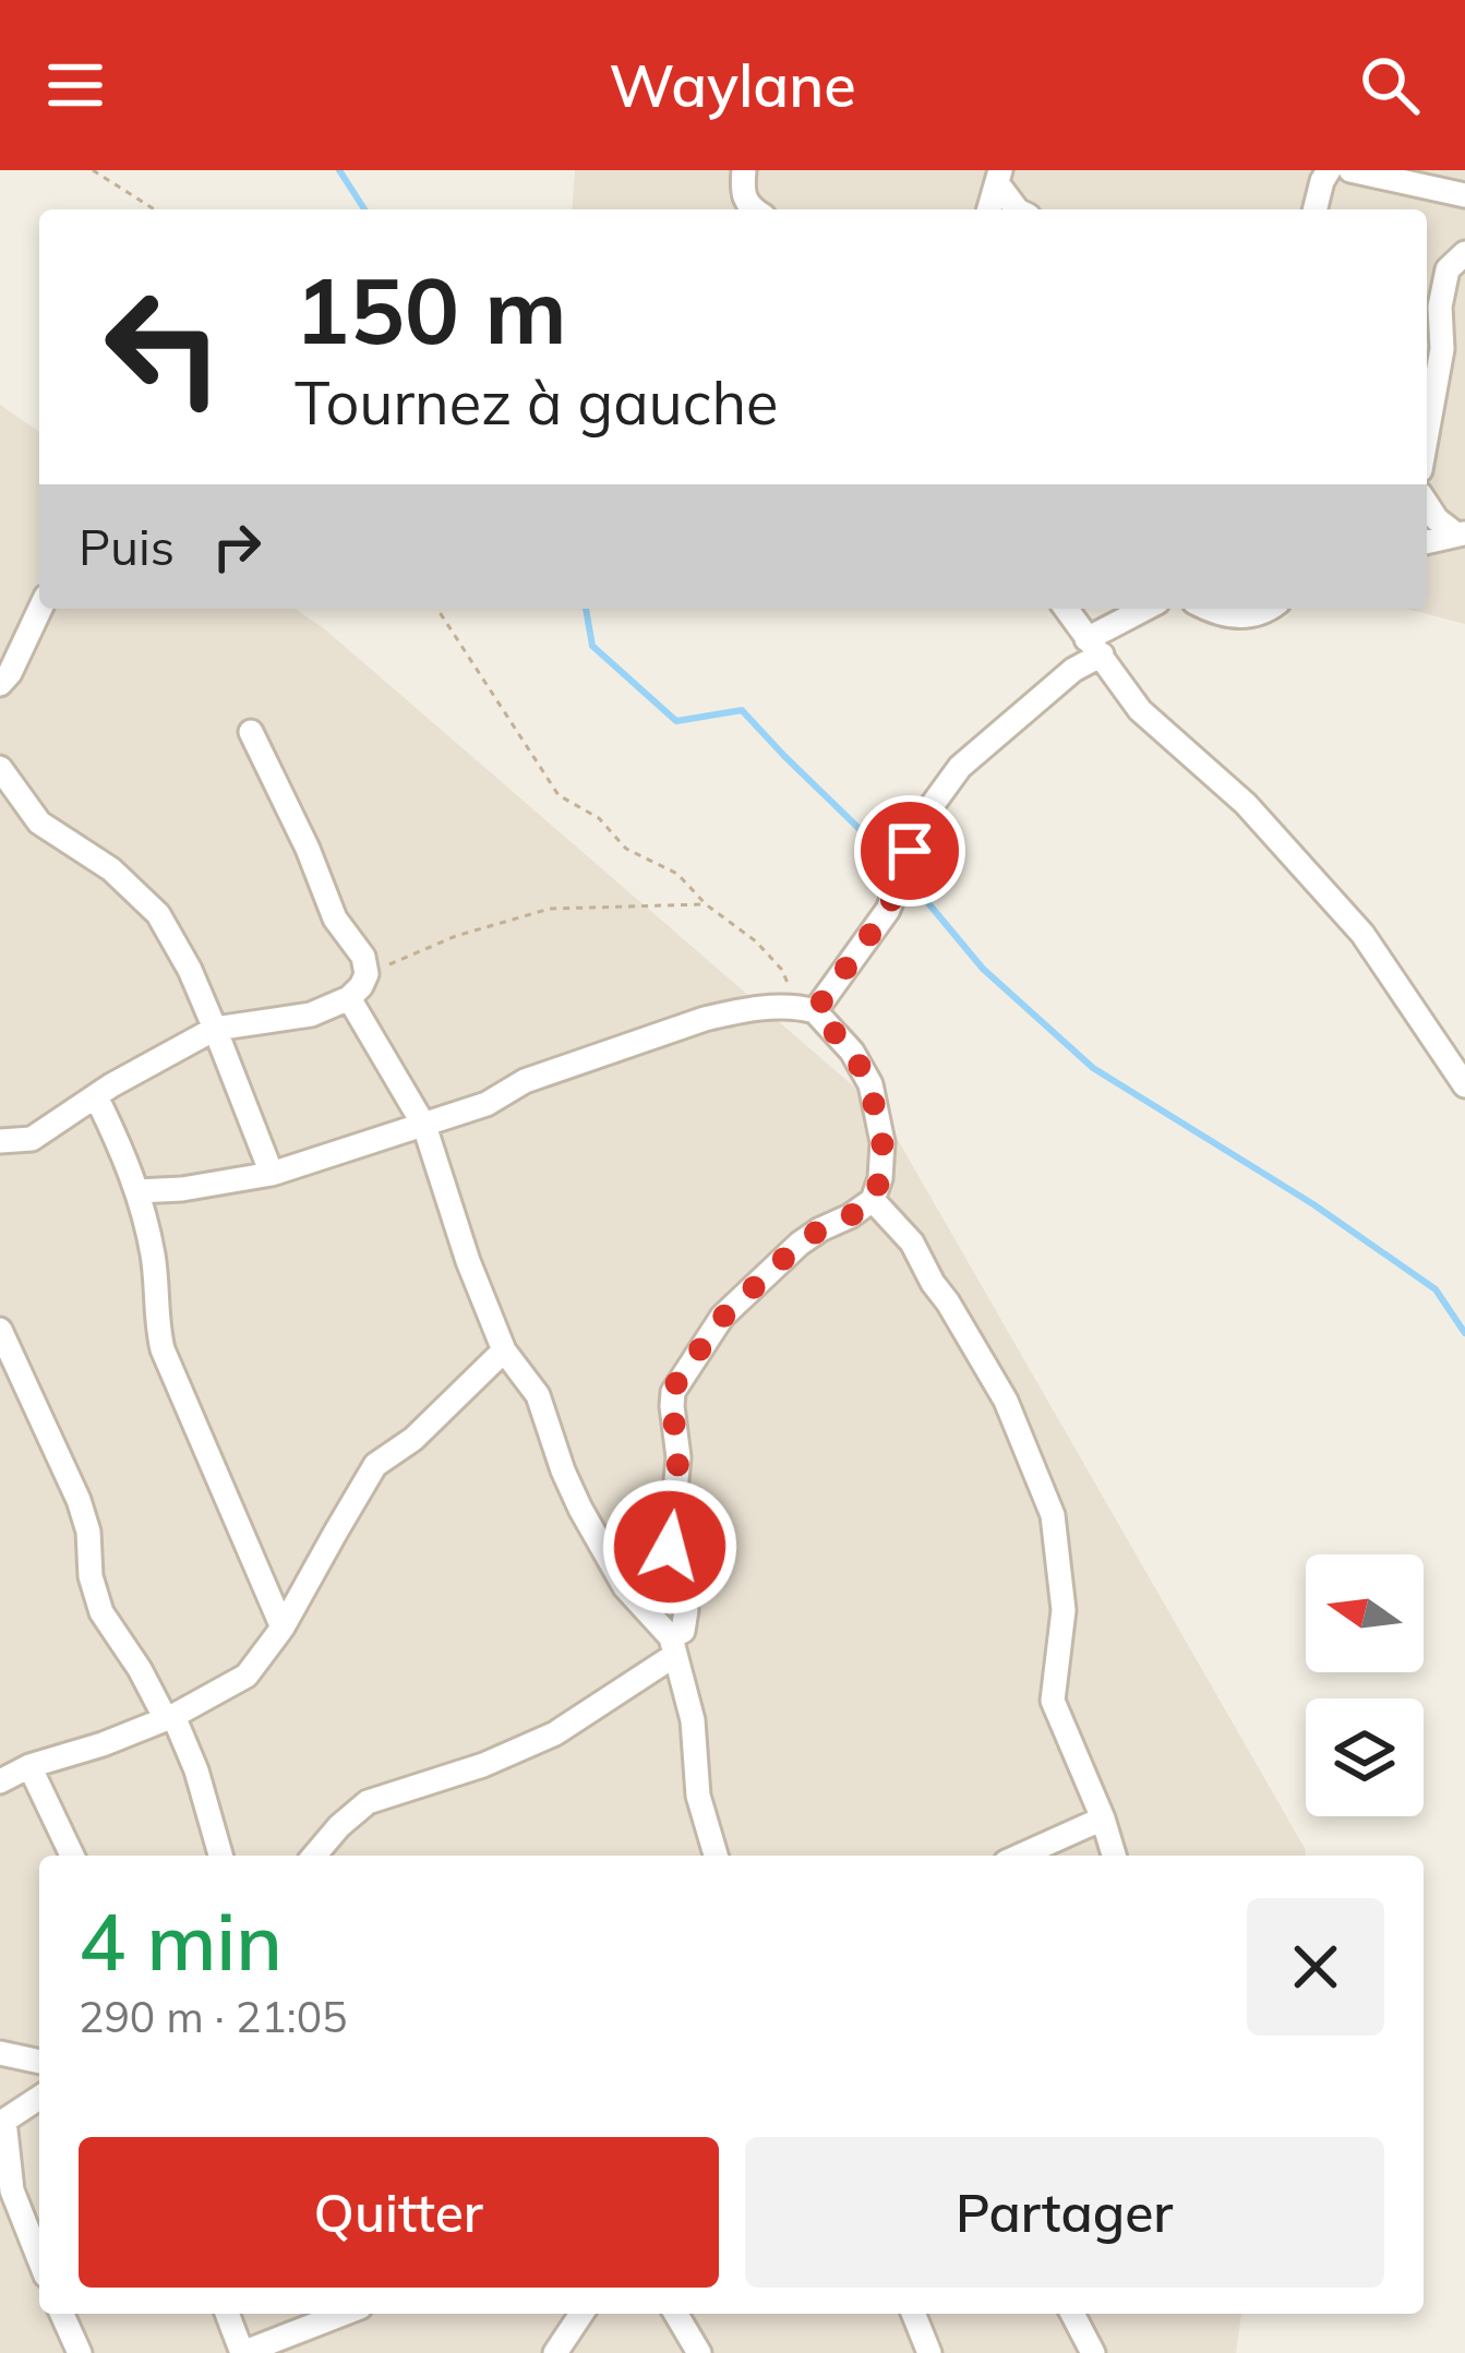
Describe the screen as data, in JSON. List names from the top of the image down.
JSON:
{
  "north": "left",
  "page": {
    "header": "Waylane",
    "turn": ["150 m", "Tournez à gauche"],
    "then": "Puis",
    "heading": ["4 min", "290 m · 21:05"],
    "buttons": ["Quitter", "Partager"]
  }
}
